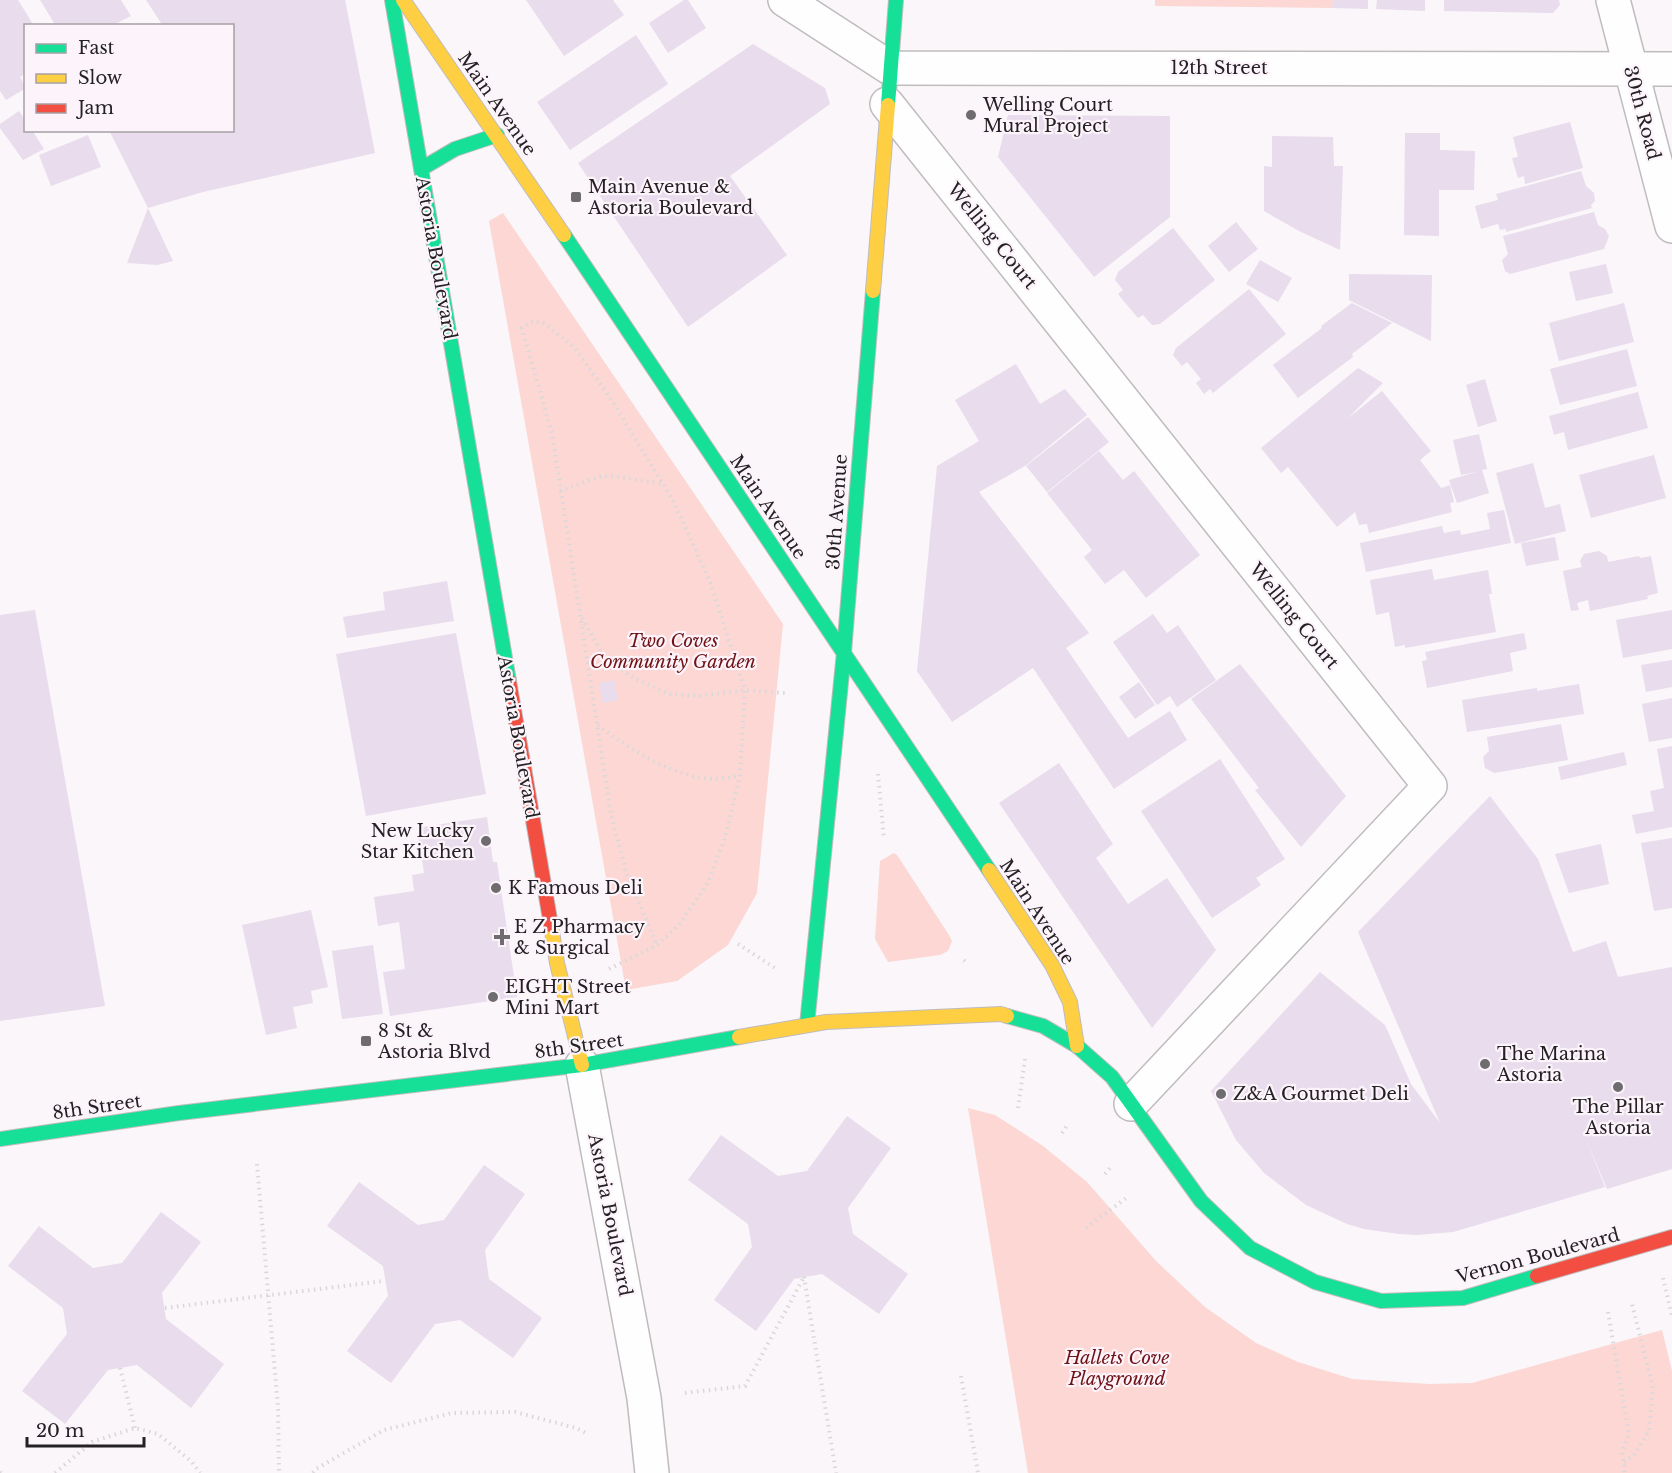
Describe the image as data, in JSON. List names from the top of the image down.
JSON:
{
  "streets": {
    "street": [
      "12th Street",
      "Main Avenue",
      "30th Road",
      "Welling Court",
      "Astoria Boulevard",
      "30th Avenue",
      "8th Street",
      "Vernon Boulevard"
    ]
  },
  "crossings": [
    ["12th Street", "30th Road"],
    ["12th Street", "30th Avenue"],
    ["Main Avenue", "30th Avenue"],
    ["Main Avenue", "8th Street"],
    ["Welling Court", "30th Avenue"],
    ["Welling Court", "8th Street"],
    ["Welling Court", "Vernon Boulevard"],
    ["Astoria Boulevard", "8th Street"],
    ["30th Avenue", "8th Street"],
    ["8th Street", "Vernon Boulevard"]
  ],
  "parks": ["Two Coves Community Garden", "Hallets Cove Playground"],
  "places": {
    "other": [
      "Welling Court Mural Project",
      "New Lucky Star Kitchen",
      "K Famous Deli",
      "EIGHT Street Mini Mart",
      "The Marina Astoria",
      "The Pillar Astoria",
      "Z&A Gourmet Deli"
    ],
    "transit": ["Main Avenue & Astoria Boulevard", "8 St & Astoria Blvd"],
    "health": ["E Z Pharmacy & Surgical"]
  },
  "legend": ["Fast", "Slow", "Jam"],
  "scale_bar": "20 m"
}
